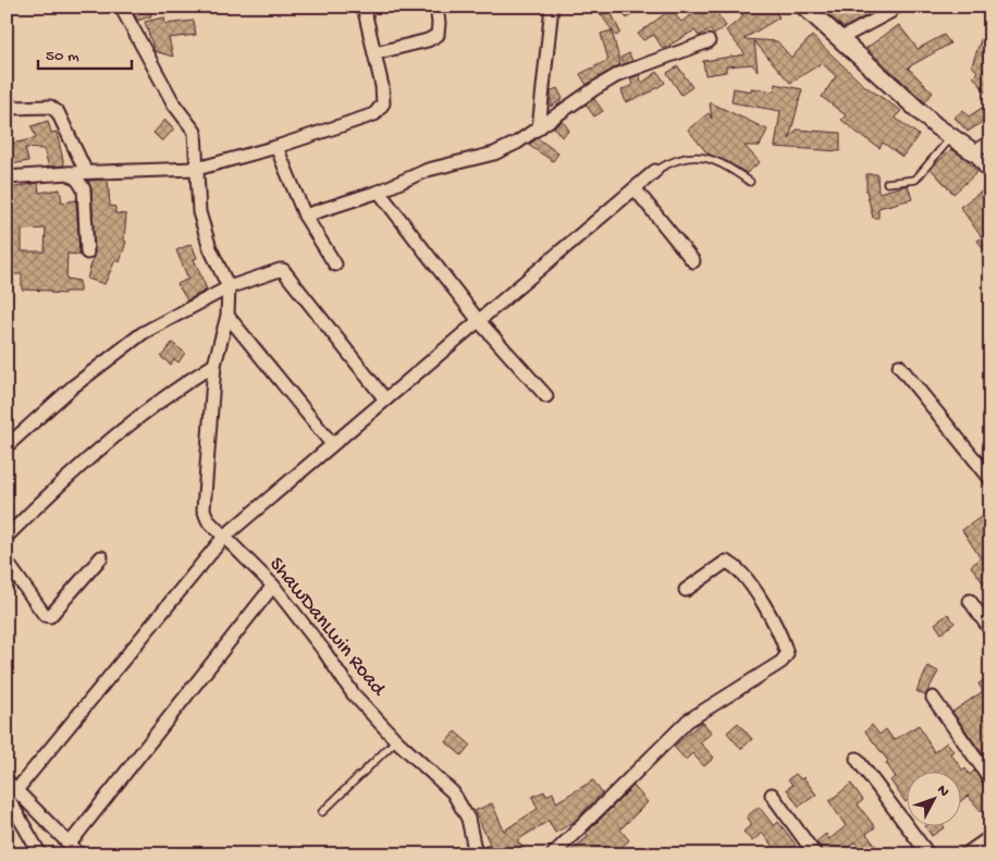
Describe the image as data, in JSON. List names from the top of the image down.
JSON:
{
  "streets": {
    "street": ["ShawDanLwin Road"]
  },
  "scale_bar": "50 m",
  "north": "top right"
}
